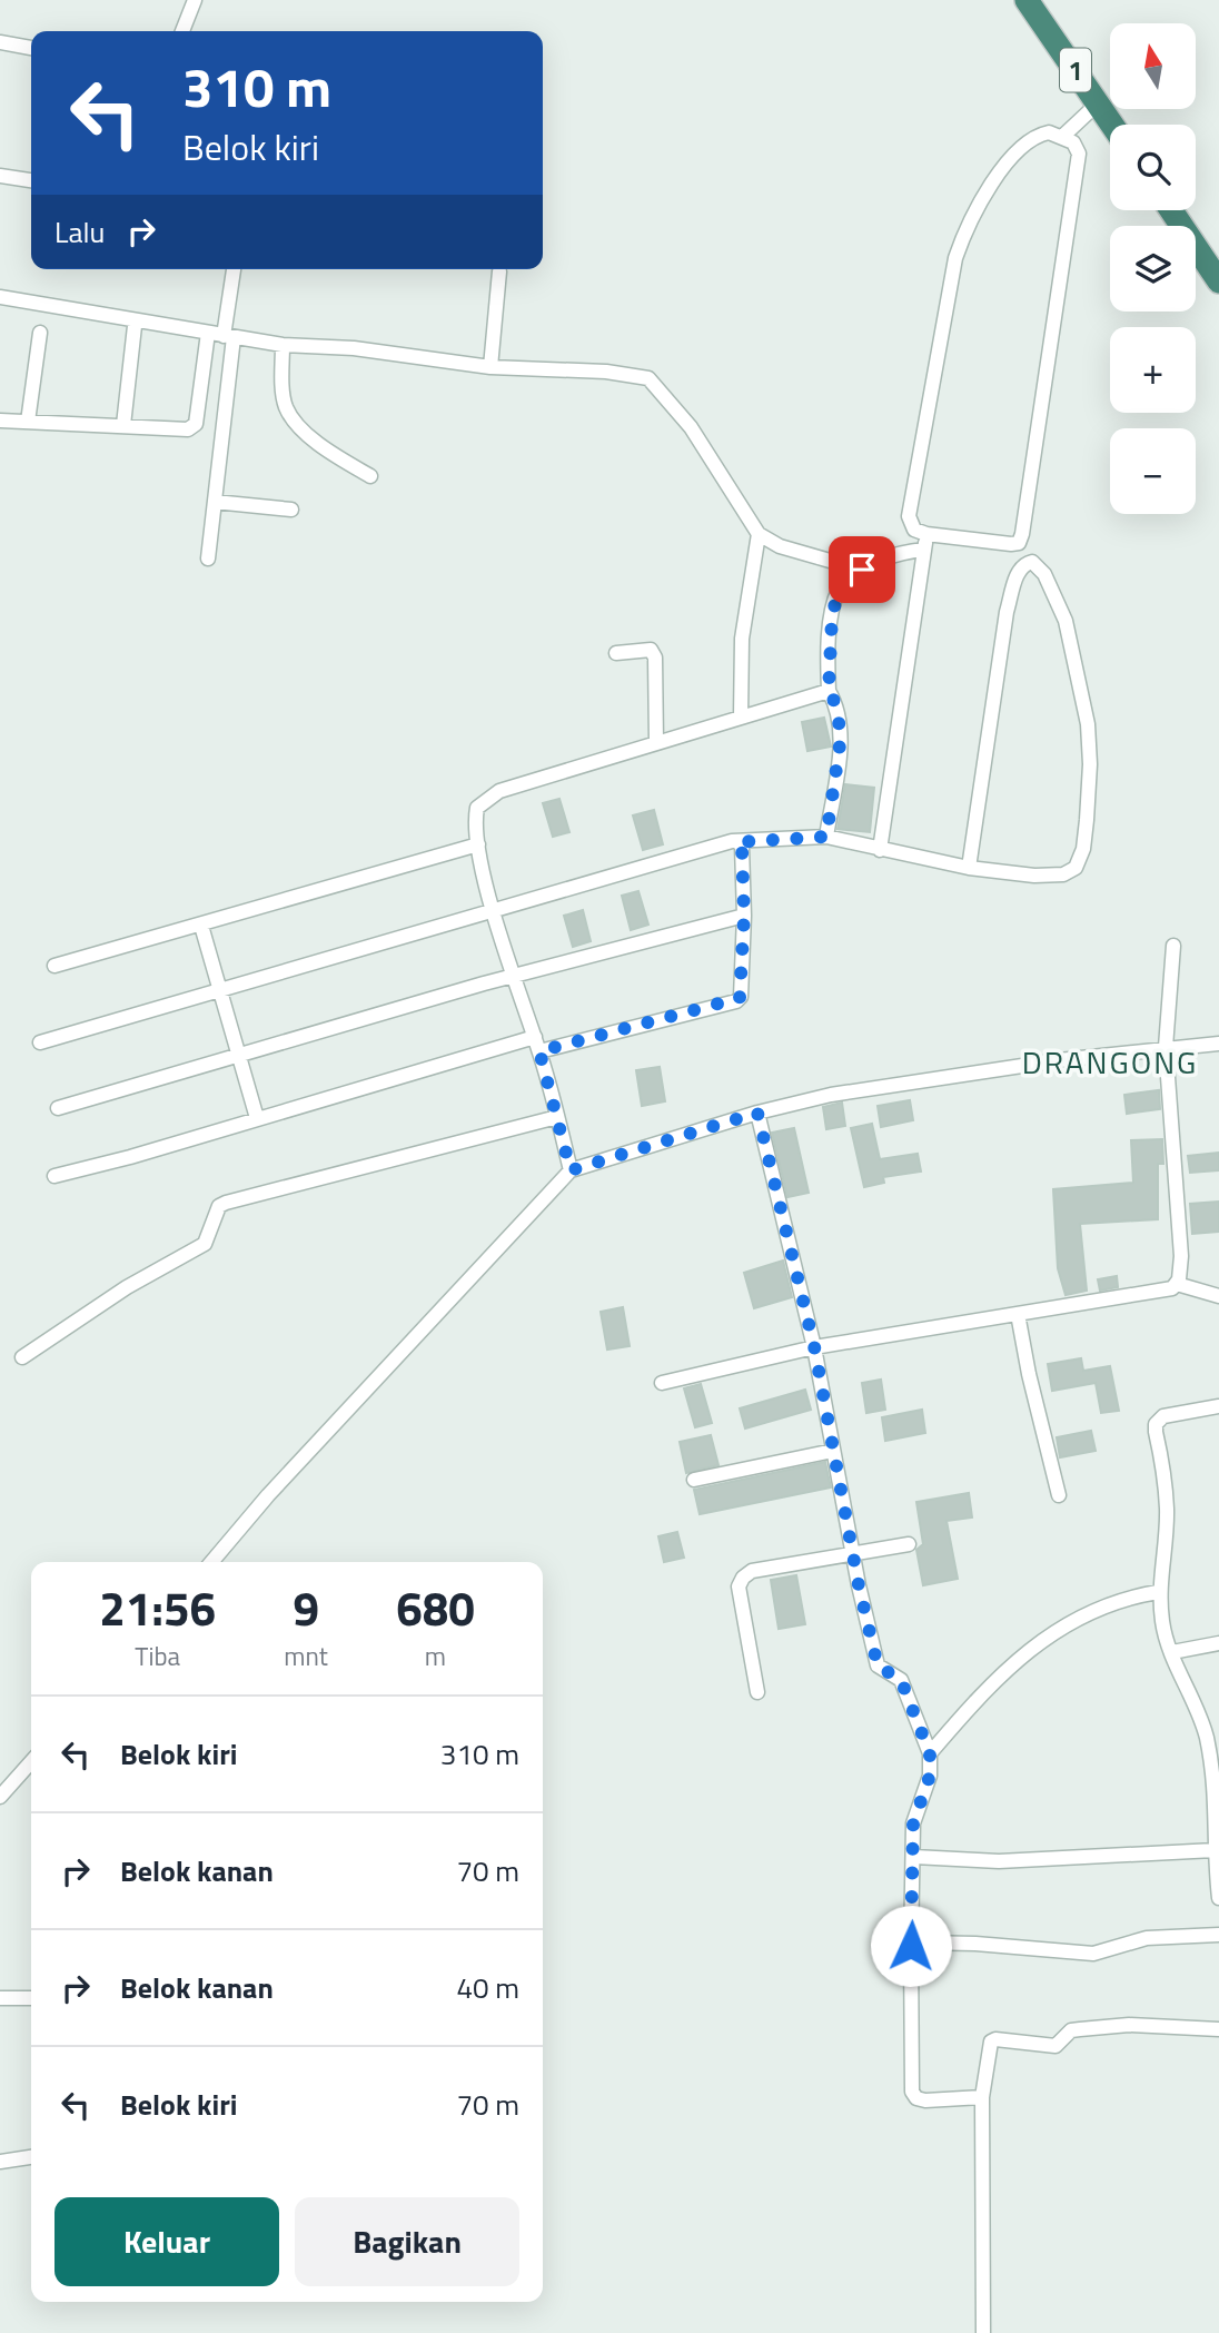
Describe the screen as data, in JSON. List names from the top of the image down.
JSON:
{
  "streets": {
    "highway": ["1"]
  },
  "districts": ["DRANGONG"],
  "north": "top",
  "page": {
    "map_buttons": ["+", "−"],
    "turn": ["310 m", "Belok kiri"],
    "then": "Lalu",
    "eta": [
      "21:56",
      "Tiba",
      "9",
      "mnt",
      "680",
      "m"
    ],
    "list": [
      {
        "name": "Belok kiri",
        "value": "310 m"
      },
      {
        "name": "Belok kanan",
        "value": "70 m"
      },
      {
        "name": "Belok kanan",
        "value": "40 m"
      },
      {
        "name": "Belok kiri",
        "value": "70 m"
      }
    ],
    "buttons": ["Keluar", "Bagikan"]
  }
}
